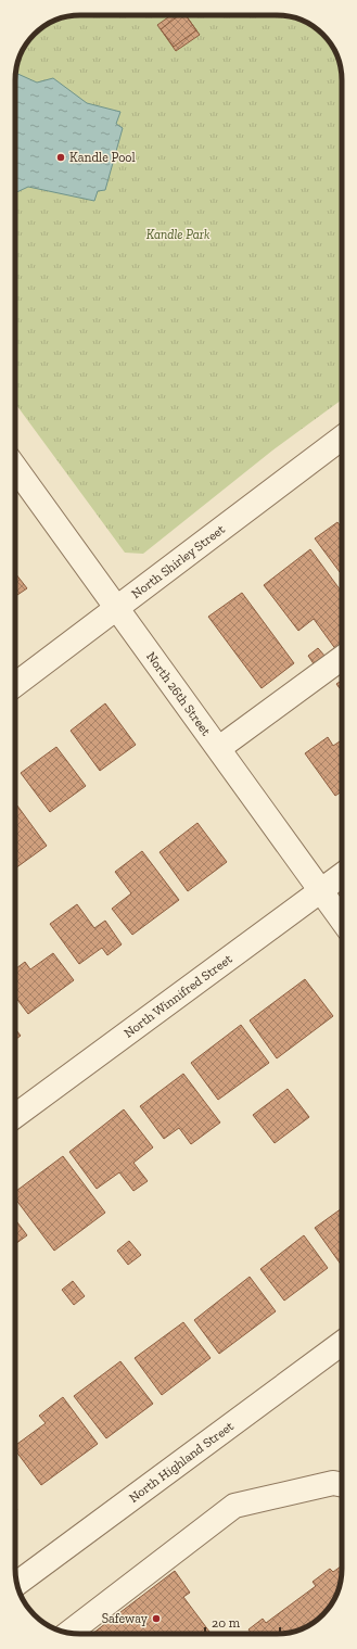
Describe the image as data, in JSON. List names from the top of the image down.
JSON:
{
  "streets": {
    "street": [
      "North Shirley Street",
      "North 26th Street",
      "North Winnifred Street",
      "North Highland Street"
    ]
  },
  "crossings": [
    ["North Shirley Street", "North 26th Street"],
    ["North 26th Street", "North Winnifred Street"]
  ],
  "parks": ["Kandle Park"],
  "places": ["Kandle Pool", "Safeway"],
  "scale_bar": "20 m"
}
